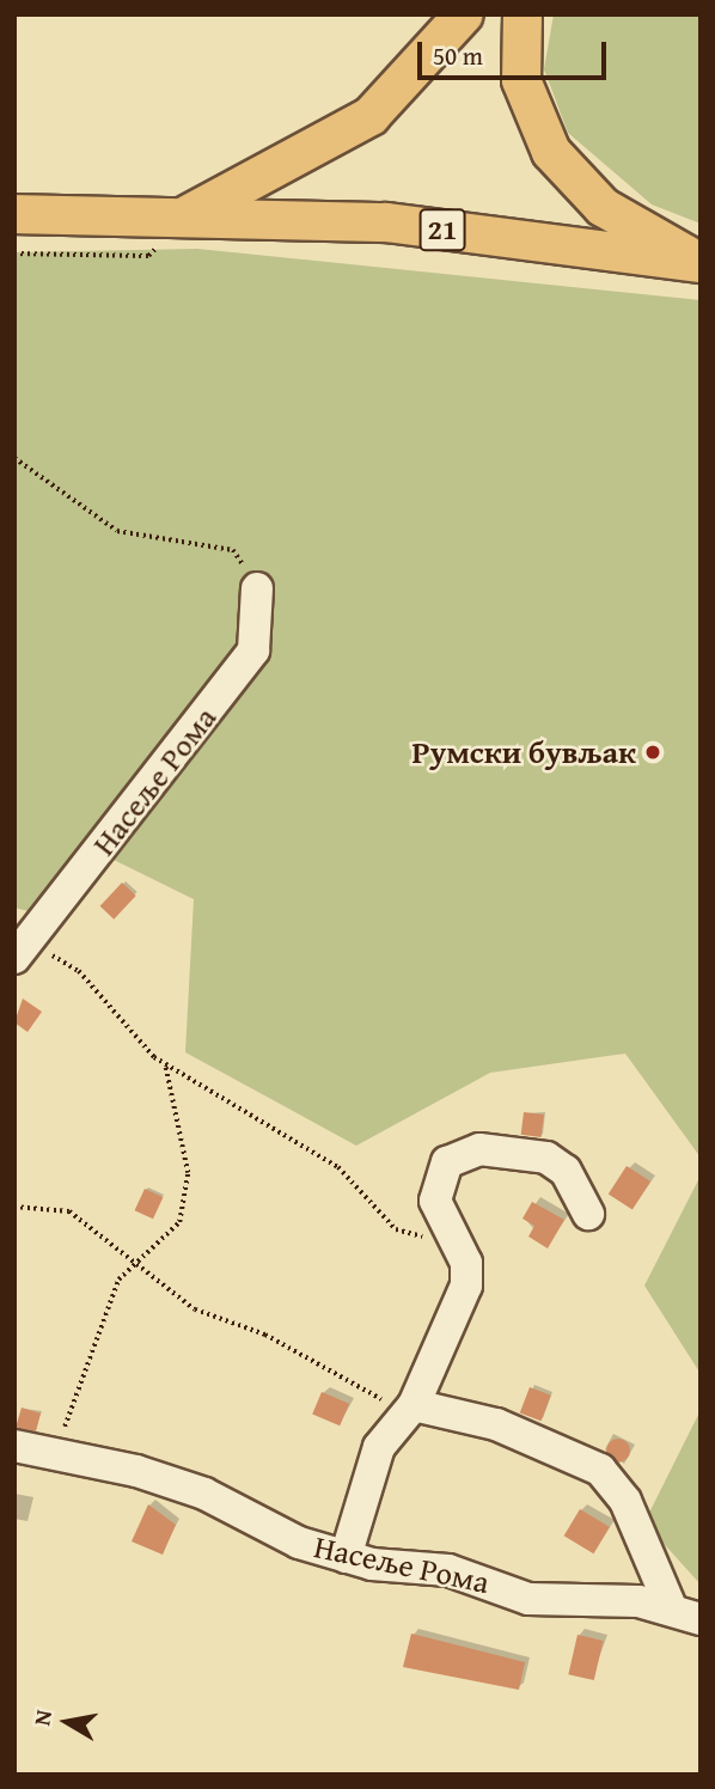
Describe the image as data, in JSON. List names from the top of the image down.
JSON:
{
  "streets": {
    "main road": ["21"],
    "street": ["Насеље Рома"]
  },
  "places": ["Румски бувљак"],
  "scale_bar": "50 m",
  "north": "left"
}
